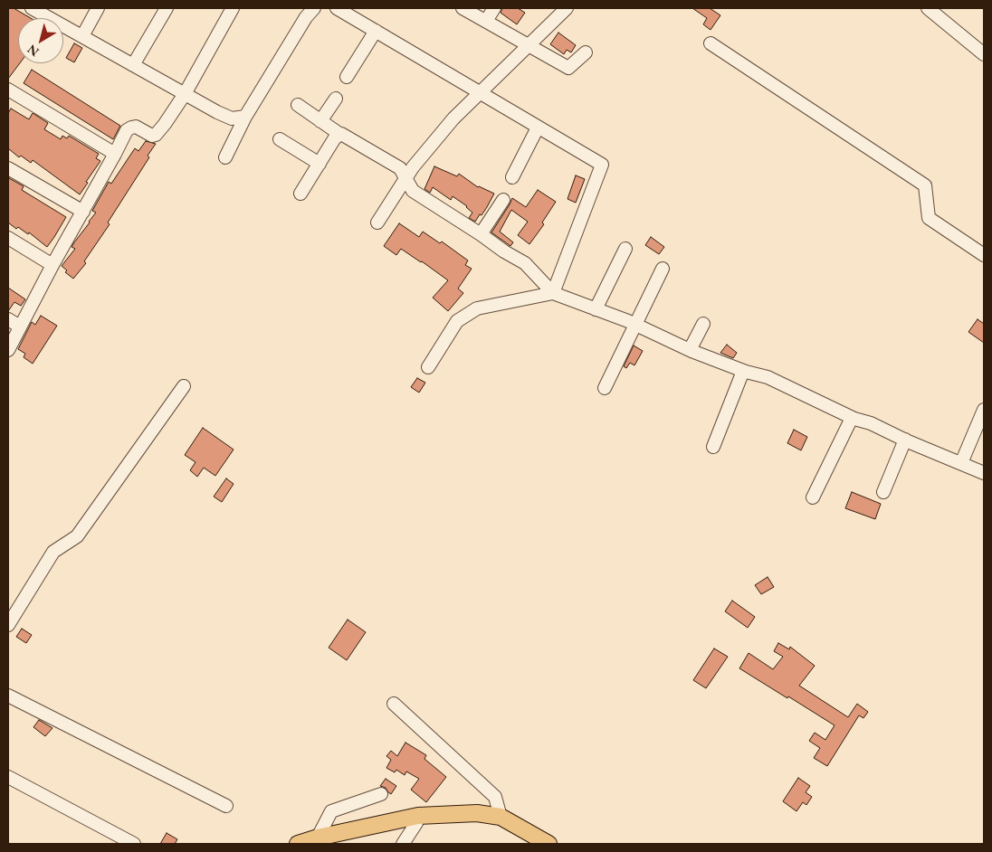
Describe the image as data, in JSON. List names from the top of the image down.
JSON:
{
  "north": "bottom left"
}
